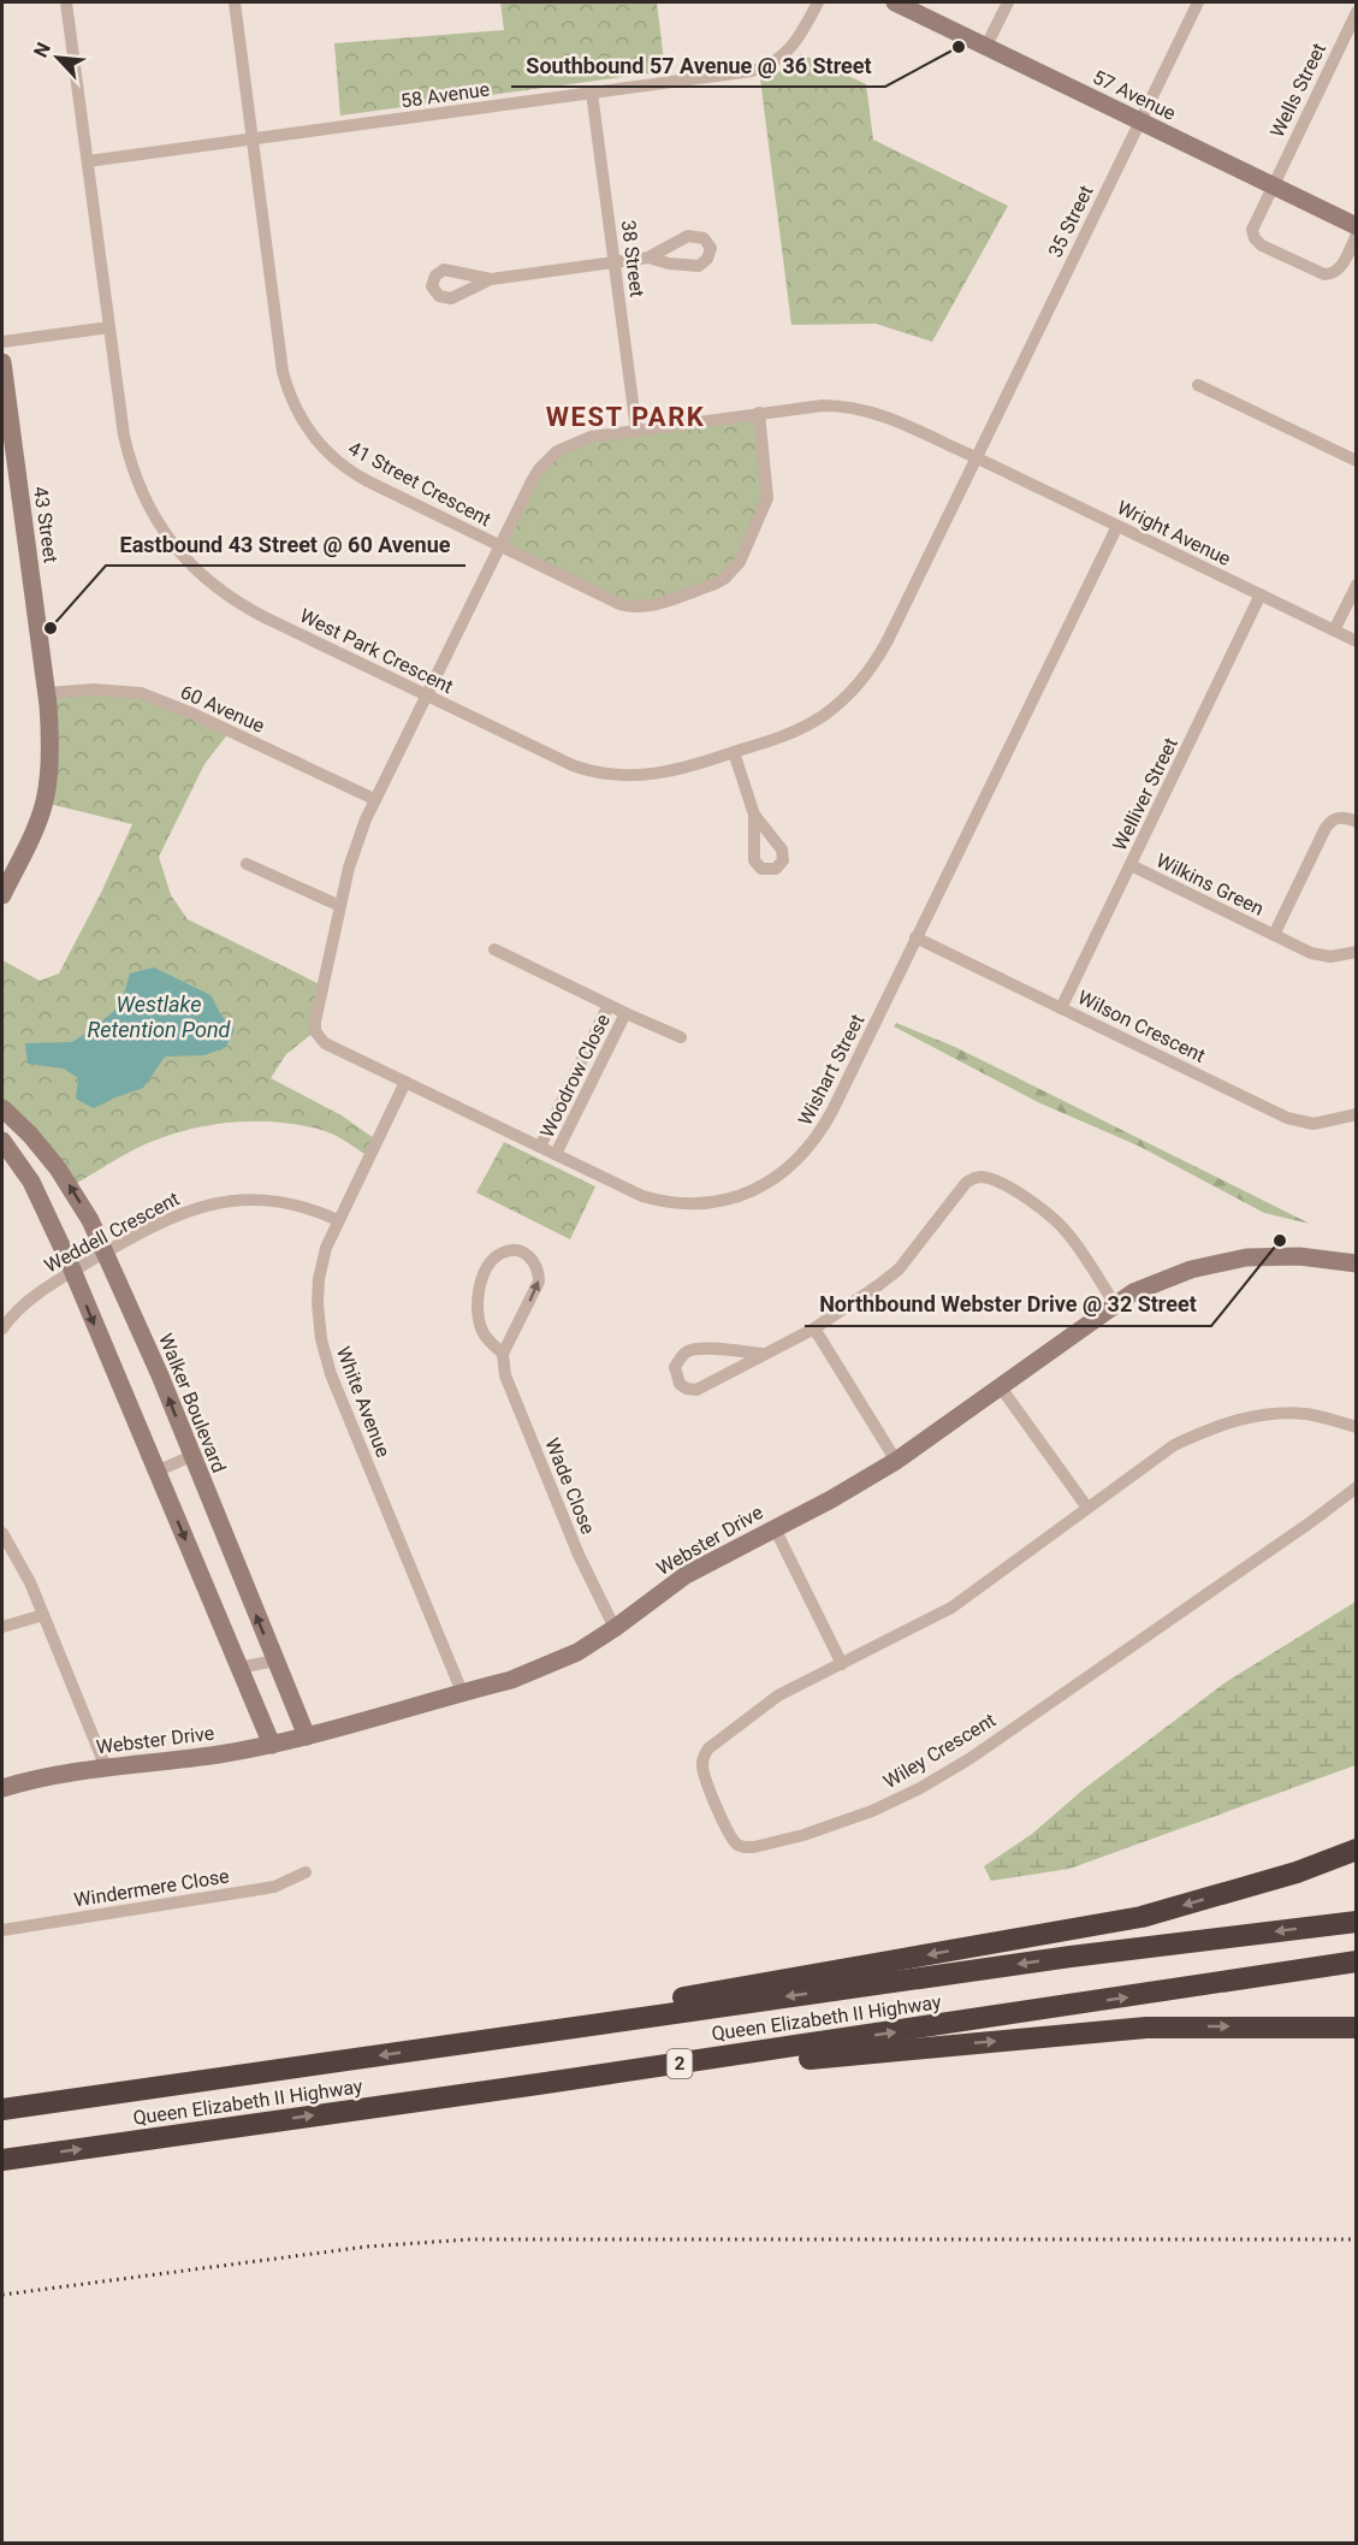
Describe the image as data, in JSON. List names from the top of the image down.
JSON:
{
  "streets": {
    "highway": ["Queen Elizabeth II Highway", "2"],
    "street": [
      "Wells Street",
      "58 Avenue",
      "57 Avenue",
      "35 Street",
      "38 Street",
      "41 Street Crescent",
      "43 Street",
      "Wright Avenue",
      "West Park Crescent",
      "60 Avenue",
      "Welliver Street",
      "Wilkins Green",
      "Wilson Crescent",
      "Wishart Street",
      "Woodrow Close",
      "Weddell Crescent",
      "White Avenue",
      "Walker Boulevard",
      "Wade Close",
      "Webster Drive",
      "Wiley Crescent",
      "Windermere Close"
    ]
  },
  "crossings": [
    ["Wells Street", "57 Avenue"],
    ["58 Avenue", "38 Street"],
    ["58 Avenue", "41 Street Crescent"],
    ["58 Avenue", "West Park Crescent"],
    ["57 Avenue", "35 Street"],
    ["35 Street", "Wright Avenue"],
    ["35 Street", "West Park Crescent"],
    ["38 Street", "Wright Avenue"],
    ["38 Street", "Wishart Street"],
    ["41 Street Crescent", "Wright Avenue"],
    ["41 Street Crescent", "Wishart Street"],
    ["43 Street", "60 Avenue"],
    ["Wright Avenue", "West Park Crescent"],
    ["Wright Avenue", "Welliver Street"],
    ["Wright Avenue", "Wishart Street"],
    ["West Park Crescent", "Wishart Street"],
    ["60 Avenue", "Wishart Street"],
    ["Welliver Street", "Wilkins Green"],
    ["Welliver Street", "Wilson Crescent"],
    ["Wilson Crescent", "Wishart Street"],
    ["Wishart Street", "Woodrow Close"],
    ["Wishart Street", "White Avenue"],
    ["Weddell Crescent", "White Avenue"],
    ["Weddell Crescent", "Walker Boulevard"],
    ["White Avenue", "Webster Drive"],
    ["Walker Boulevard", "Webster Drive"],
    ["Wade Close", "Webster Drive"]
  ],
  "districts": ["WEST PARK"],
  "water": ["Westlake Retention Pond"],
  "places": ["Southbound 57 Avenue @ 36 Street", "Eastbound 43 Street @ 60 Avenue", "Northbound Webster Drive @ 32 Street"],
  "north": "top left"
}
